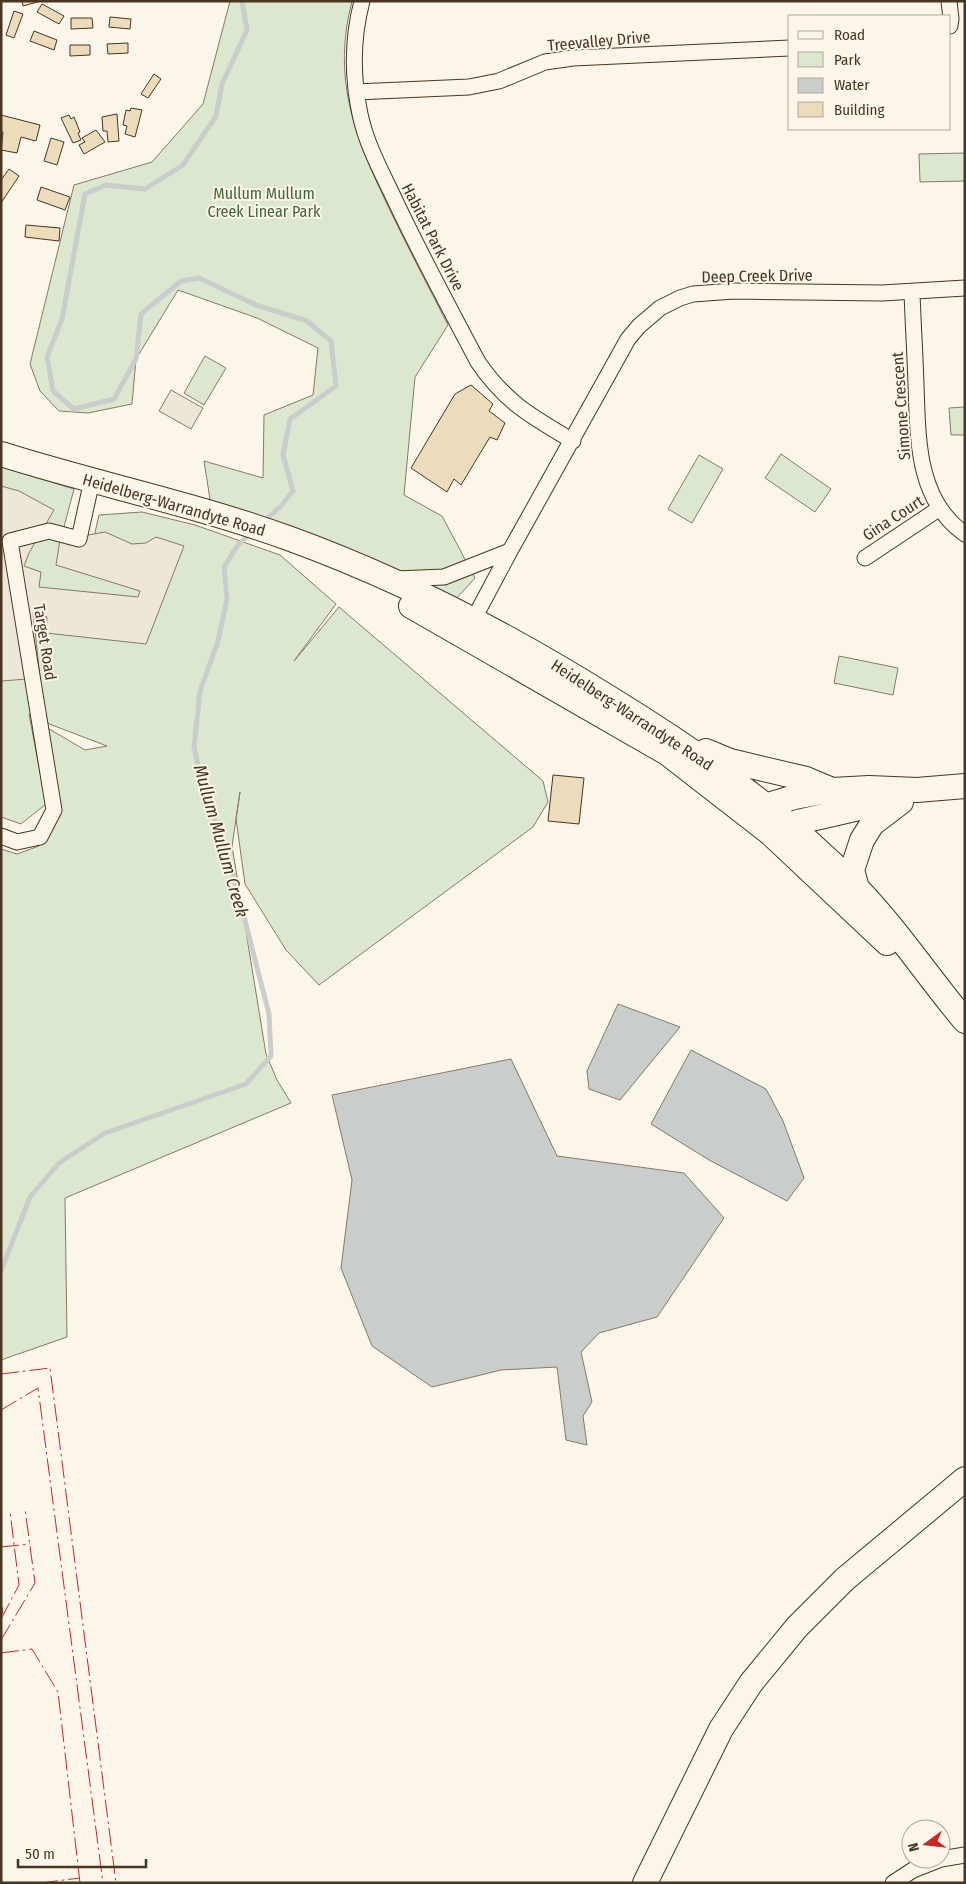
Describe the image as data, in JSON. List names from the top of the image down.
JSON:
{
  "streets": {
    "main road": ["Heidelberg-Warrandyte Road"],
    "street": [
      "Treevalley Drive",
      "Habitat Park Drive",
      "Deep Creek Drive",
      "Simone Crescent",
      "Gina Court",
      "Target Road"
    ]
  },
  "crossings": [
    ["Treevalley Drive", "Habitat Park Drive"],
    ["Habitat Park Drive", "Deep Creek Drive"],
    ["Deep Creek Drive", "Simone Crescent"],
    ["Deep Creek Drive", "Heidelberg-Warrandyte Road"],
    ["Simone Crescent", "Gina Court"],
    ["Heidelberg-Warrandyte Road", "Target Road"]
  ],
  "water": ["Mullum Mullum Creek"],
  "parks": ["Mullum Mullum Creek Linear Park"],
  "legend": [
    "Road",
    "Park",
    "Water",
    "Building"
  ],
  "scale_bar": "50 m",
  "north": "left"
}
